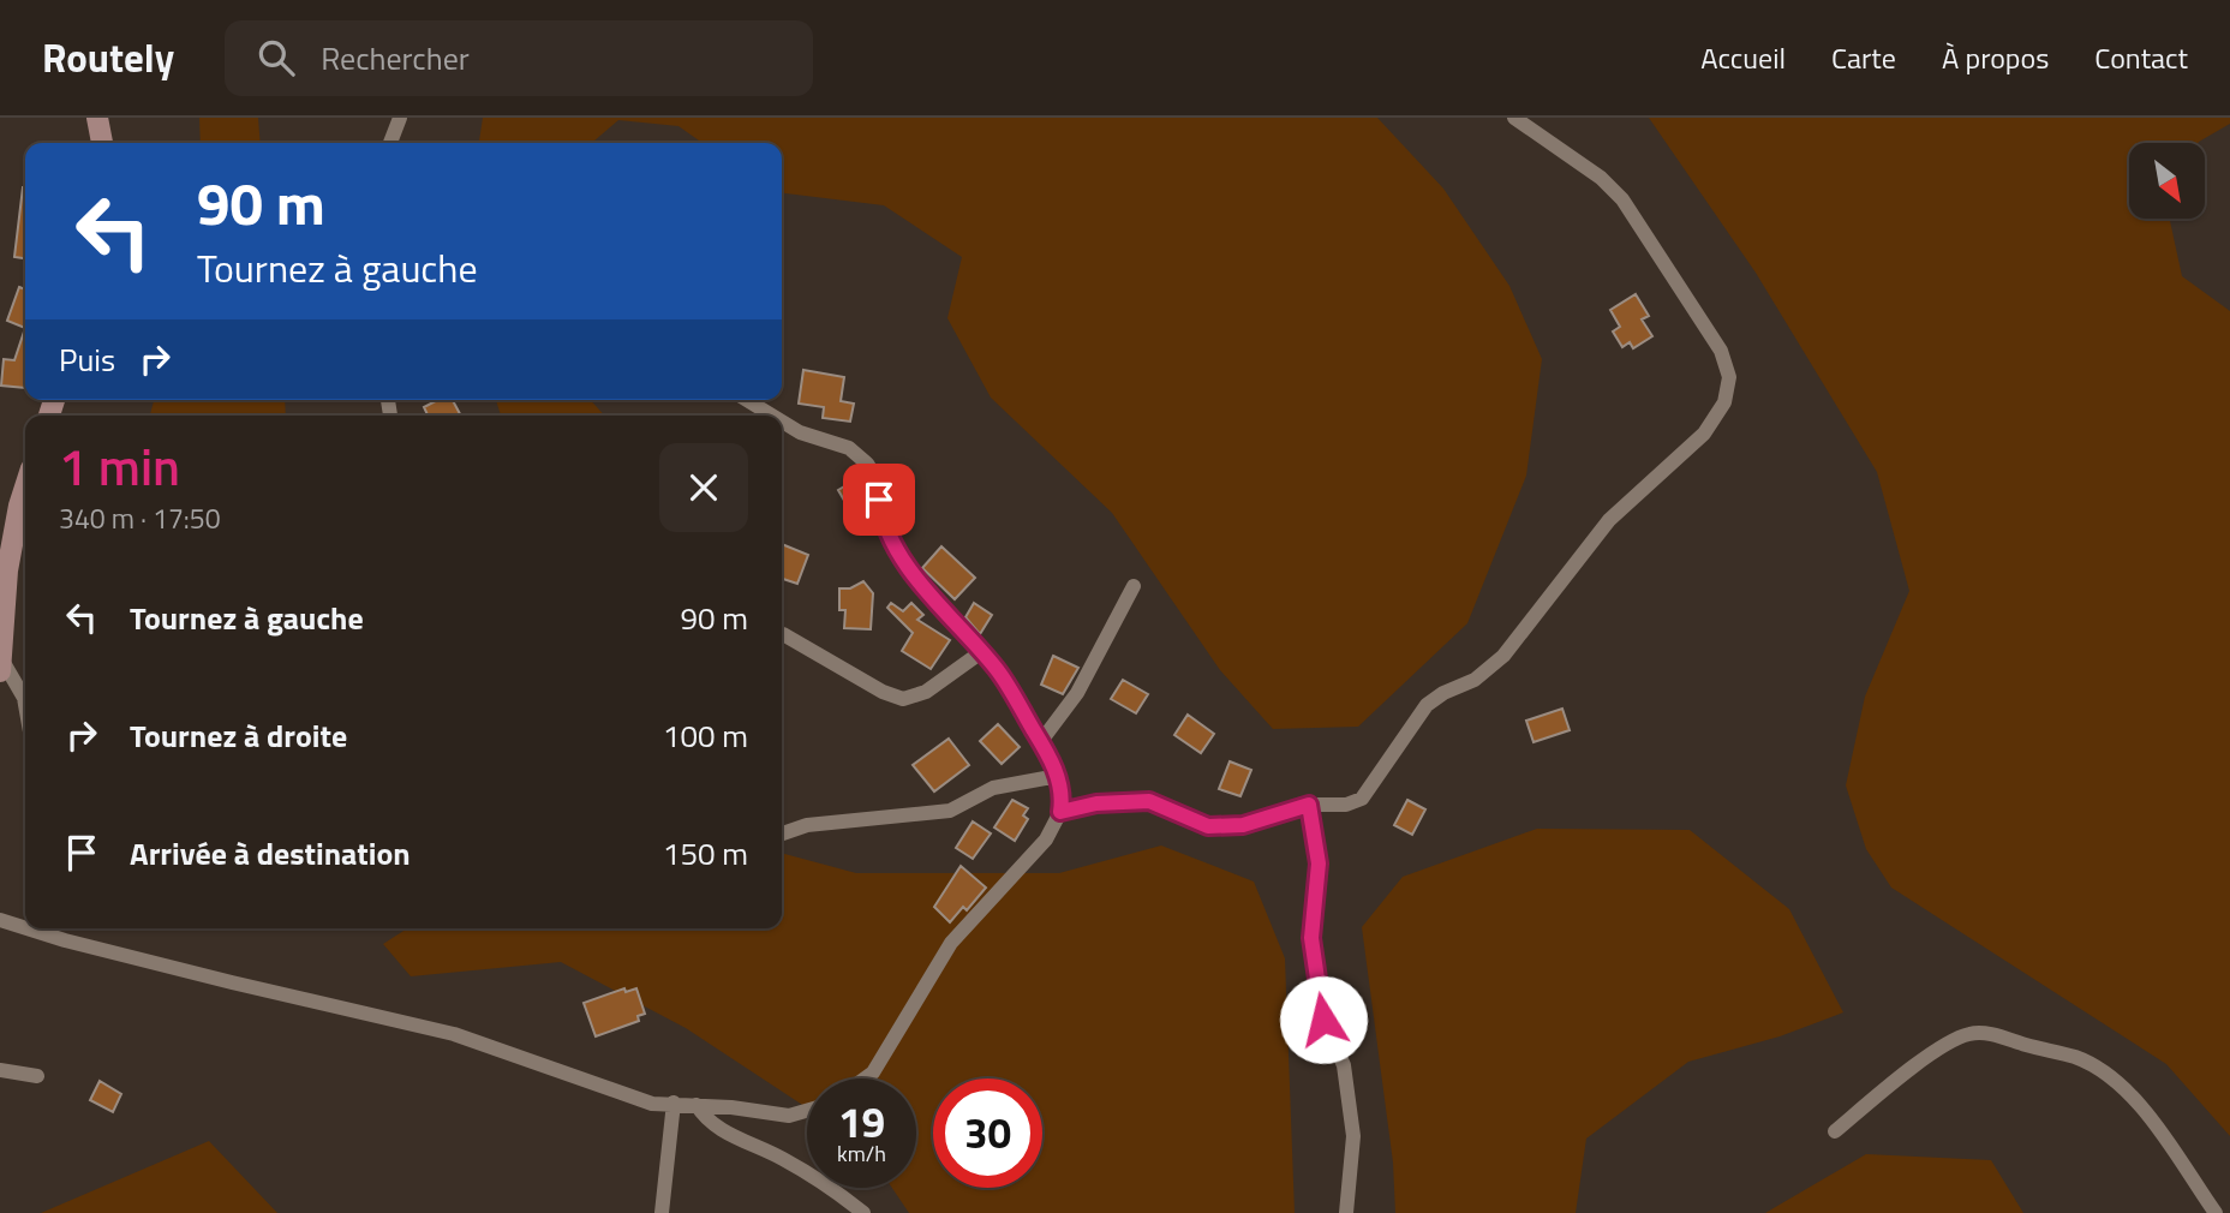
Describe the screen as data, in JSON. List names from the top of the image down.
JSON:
{
  "north": "bottom right",
  "page": {
    "header": "Routely",
    "search": "Rechercher",
    "nav": [
      "Accueil",
      "Carte",
      "À propos",
      "Contact"
    ],
    "turn": ["90 m", "Tournez à gauche"],
    "then": "Puis",
    "heading": ["1 min", "340 m · 17:50"],
    "list": [
      {
        "name": "Tournez à gauche",
        "value": "90 m"
      },
      {
        "name": "Tournez à droite",
        "value": "100 m"
      },
      {
        "name": "Arrivée à destination",
        "value": "150 m"
      }
    ],
    "speed": "19 km/h",
    "limit": "30"
  }
}
